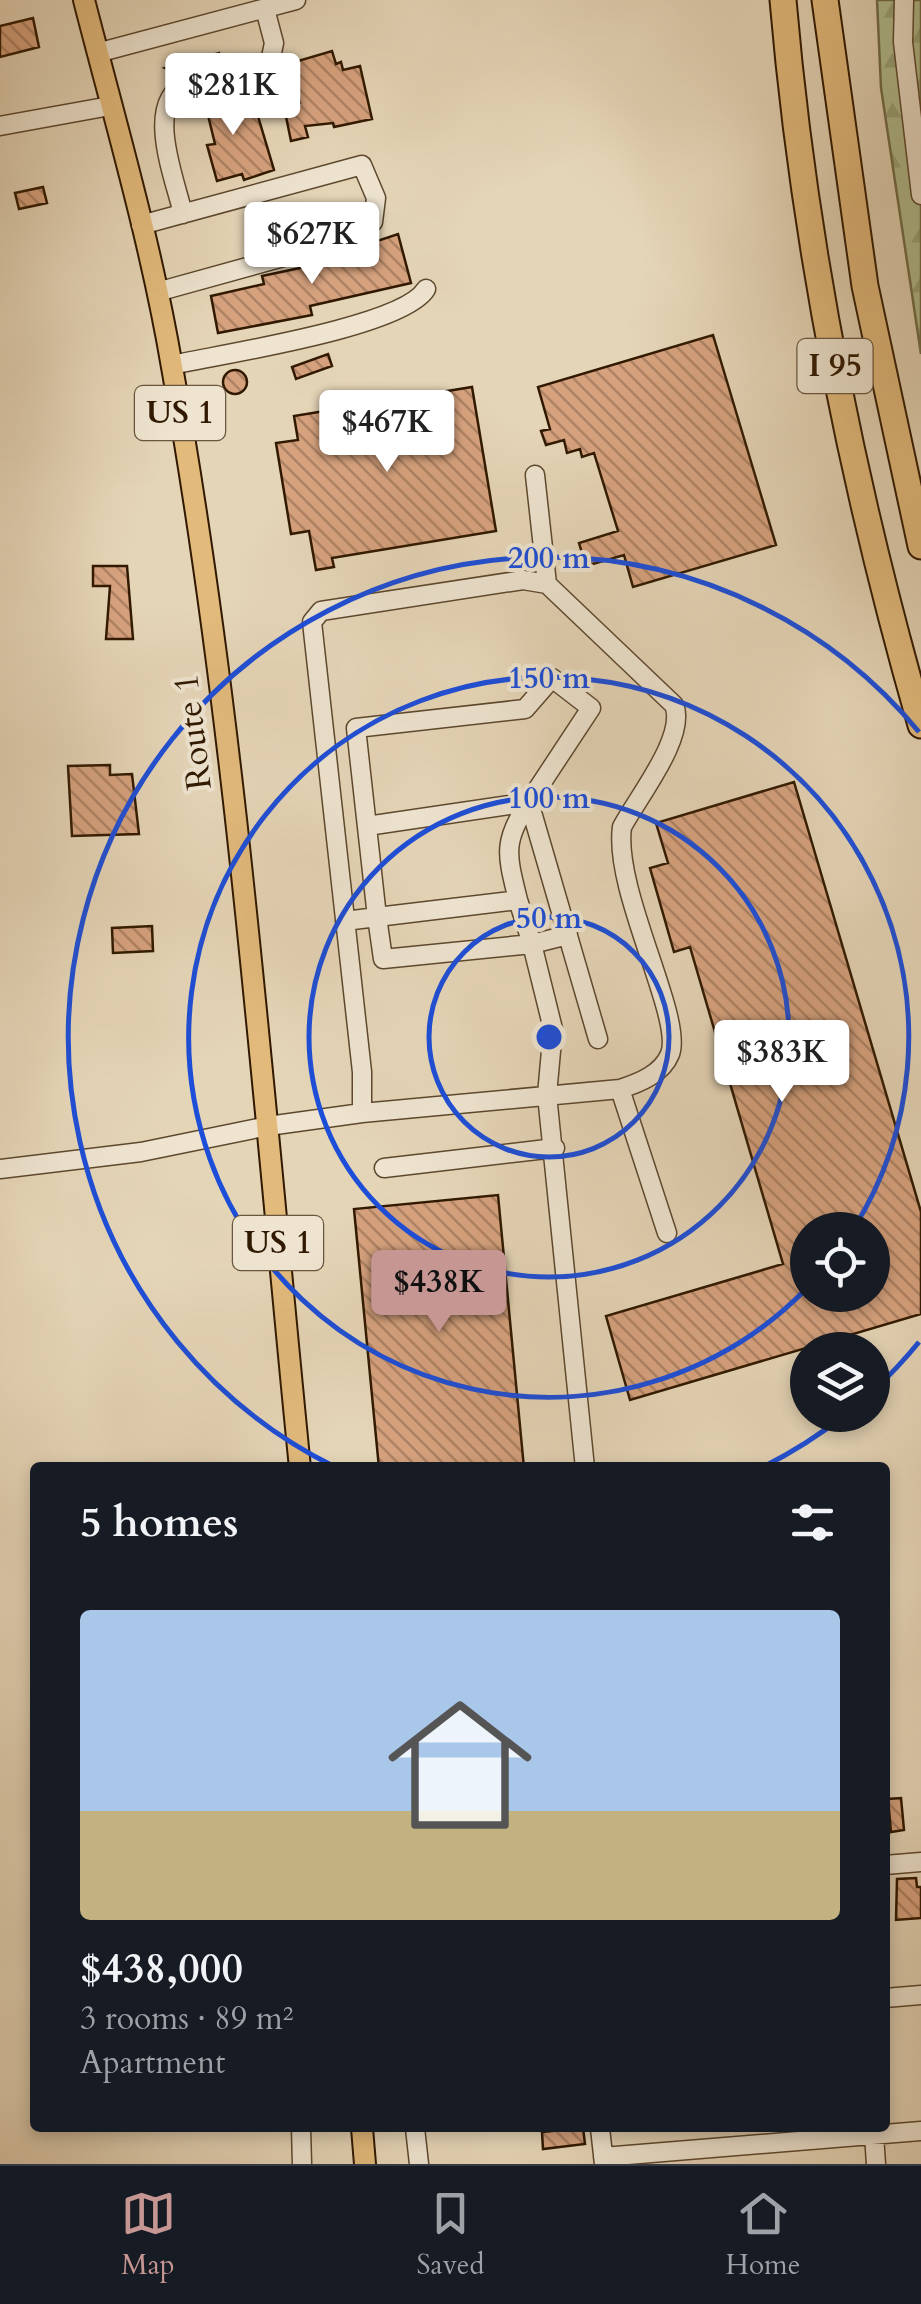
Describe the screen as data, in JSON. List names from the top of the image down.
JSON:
{
  "streets": {
    "highway": ["I 95"],
    "main road": ["US 1", "Route 1"]
  },
  "page": {
    "price": [
      "$281K",
      "$627K",
      "$467K",
      "$383K",
      "$438K"
    ],
    "heading": "5 homes",
    "list": [
      {
        "name": "$438,000",
        "note": "3 rooms · 89 m² · Apartment"
      }
    ],
    "tabs": ["Map", "Saved", "Home"]
  },
  "rings": [
    "200 m",
    "150 m",
    "100 m",
    "50 m"
  ]
}
